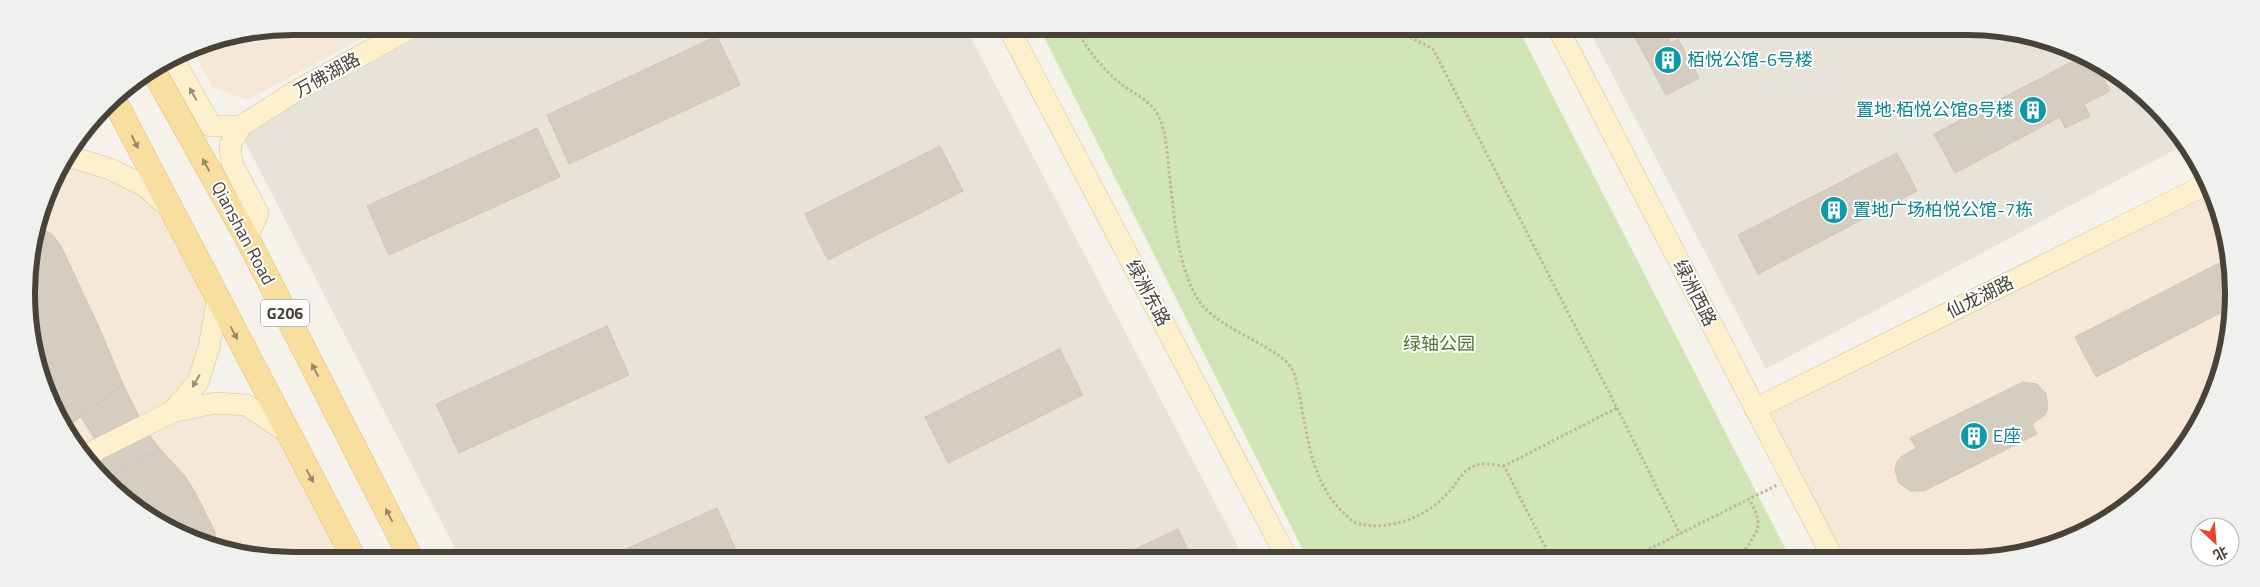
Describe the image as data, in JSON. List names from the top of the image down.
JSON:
{
  "streets": {
    "main road": ["Qianshan Road", "G206"],
    "street": [
      "万佛湖路",
      "绿洲东路",
      "绿洲西路",
      "仙龙湖路"
    ]
  },
  "crossings": [
    ["绿洲西路", "仙龙湖路"]
  ],
  "parks": ["绿轴公园"],
  "places": {
    "building": [
      "栢悦公馆-6号楼",
      "置地·栢悦公馆8号楼",
      "置地广场柏悦公馆-7栋",
      "E座"
    ]
  },
  "north": "bottom right"
}
